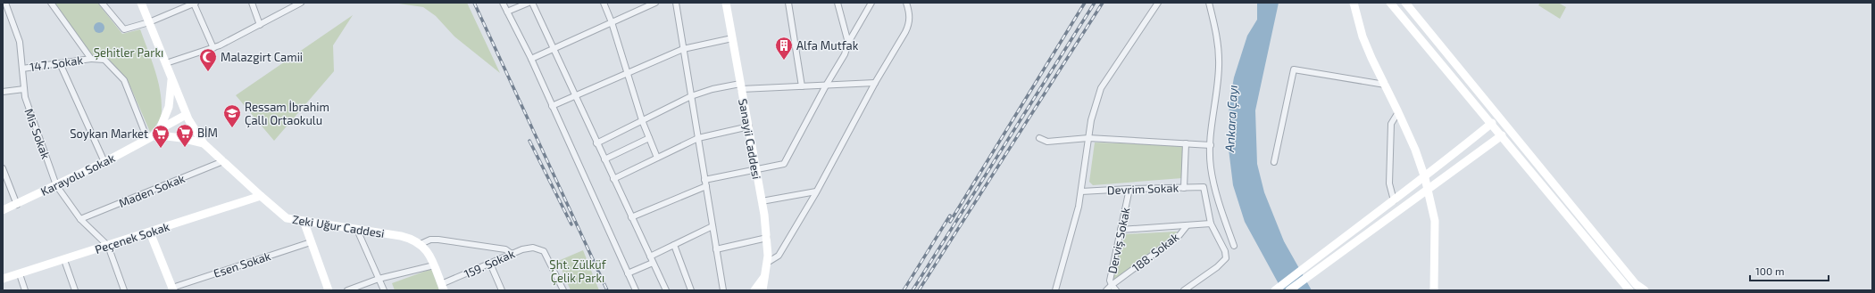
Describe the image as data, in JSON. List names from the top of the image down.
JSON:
{
  "streets": {
    "street": [
      "147. Sokak",
      "Mis Sokak",
      "Sanayii Caddesi",
      "Karayolu Sokak",
      "Devrim Sokak",
      "Maden Sokak",
      "Zeki Uğur Caddesi",
      "Peçenek Sokak",
      "Derviş Sokak",
      "188. Sokak",
      "159. Sokak",
      "Esen Sokak"
    ]
  },
  "crossings": [
    ["147. Sokak", "Mis Sokak"],
    ["Mis Sokak", "Karayolu Sokak"],
    ["Mis Sokak", "Maden Sokak"],
    ["Mis Sokak", "Peçenek Sokak"],
    ["Karayolu Sokak", "Zeki Uğur Caddesi"],
    ["Devrim Sokak", "Derviş Sokak"],
    ["Maden Sokak", "Zeki Uğur Caddesi"],
    ["Zeki Uğur Caddesi", "Peçenek Sokak"],
    ["Zeki Uğur Caddesi", "159. Sokak"],
    ["Derviş Sokak", "188. Sokak"]
  ],
  "water": ["Ankara Çayı"],
  "parks": ["Şehitler Parkı", "Şht. Zülküf Çelik Parkı"],
  "places": {
    "building": ["Alfa Mutfak"],
    "mosque": ["Malazgirt Camii"],
    "school or university": ["Ressam İbrahim Çallı Ortaokulu"],
    "supermarket": ["BİM", "Soykan Market"]
  },
  "scale_bar": "100 m"
}
